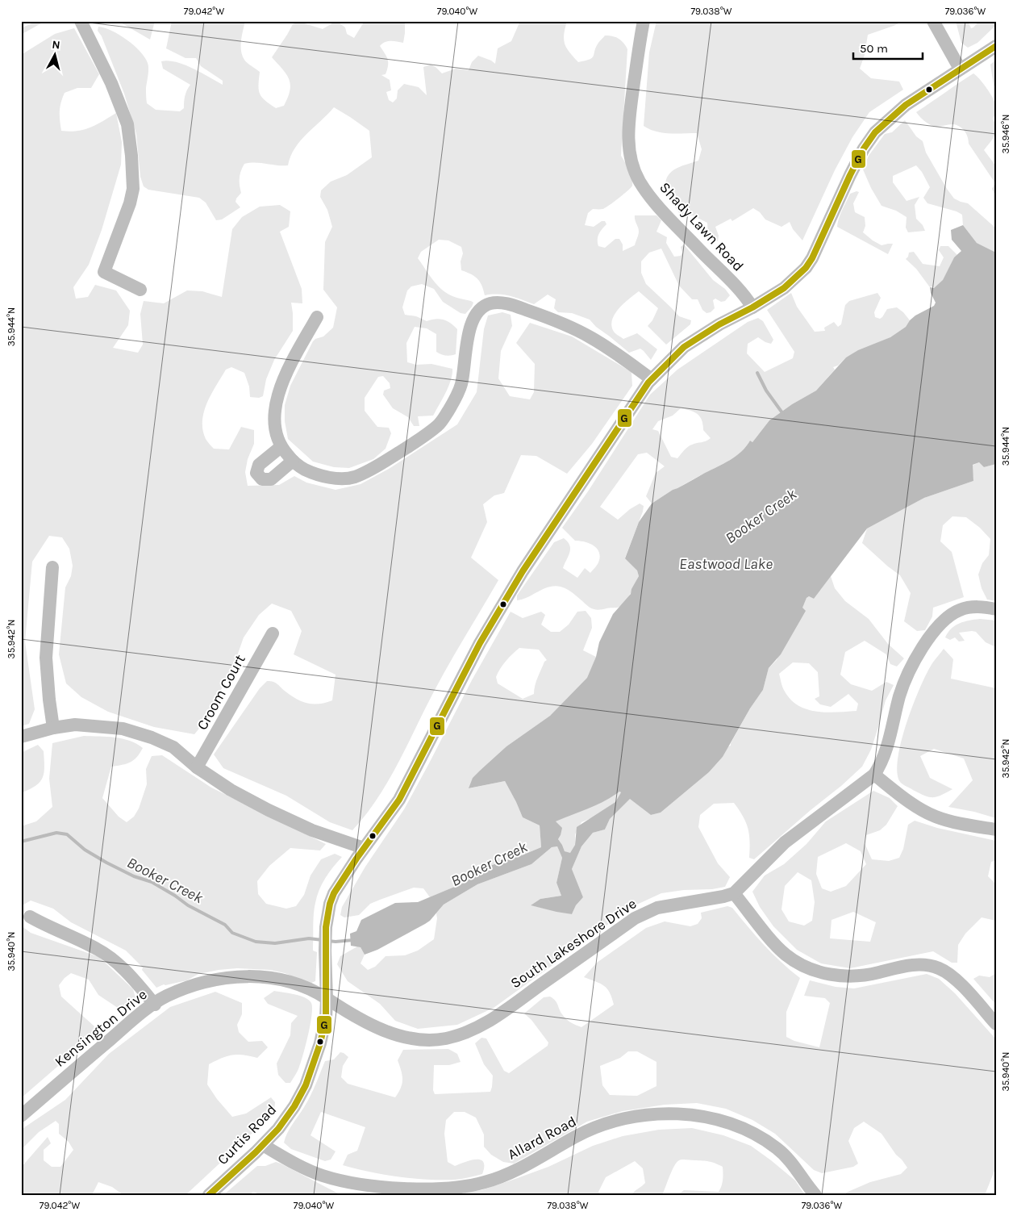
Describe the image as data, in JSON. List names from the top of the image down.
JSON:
{
  "streets": {
    "street": [
      "Shady Lawn Road",
      "Croom Court",
      "South Lakeshore Drive",
      "Kensington Drive",
      "Curtis Road",
      "Allard Road"
    ]
  },
  "crossings": [
    ["Shady Lawn Road", "Curtis Road"],
    ["South Lakeshore Drive", "Kensington Drive"],
    ["South Lakeshore Drive", "Curtis Road"],
    ["Kensington Drive", "Curtis Road"],
    ["Curtis Road", "Allard Road"]
  ],
  "water": ["Booker Creek", "Eastwood Lake"],
  "lines": ["transit line G"],
  "scale_bar": "50 m",
  "north": "top",
  "coordinates": [
    "79.042°W",
    "79.040°W",
    "79.038°W",
    "79.036°W",
    "35.946°N",
    "35.944°N",
    "35.942°N",
    "35.940°N"
  ]
}
